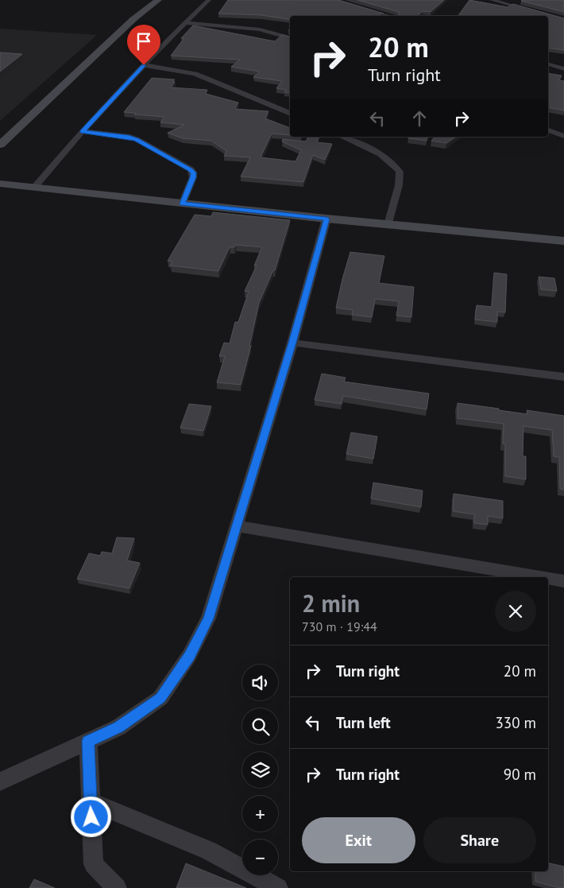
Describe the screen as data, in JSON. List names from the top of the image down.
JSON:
{
  "page": {
    "turn": ["20 m", "Turn right"],
    "heading": ["2 min", "730 m · 19:44"],
    "list": [
      {
        "name": "Turn right",
        "value": "20 m"
      },
      {
        "name": "Turn left",
        "value": "330 m"
      },
      {
        "name": "Turn right",
        "value": "90 m"
      }
    ],
    "map_buttons": ["+", "−"],
    "buttons": ["Exit", "Share"]
  }
}
